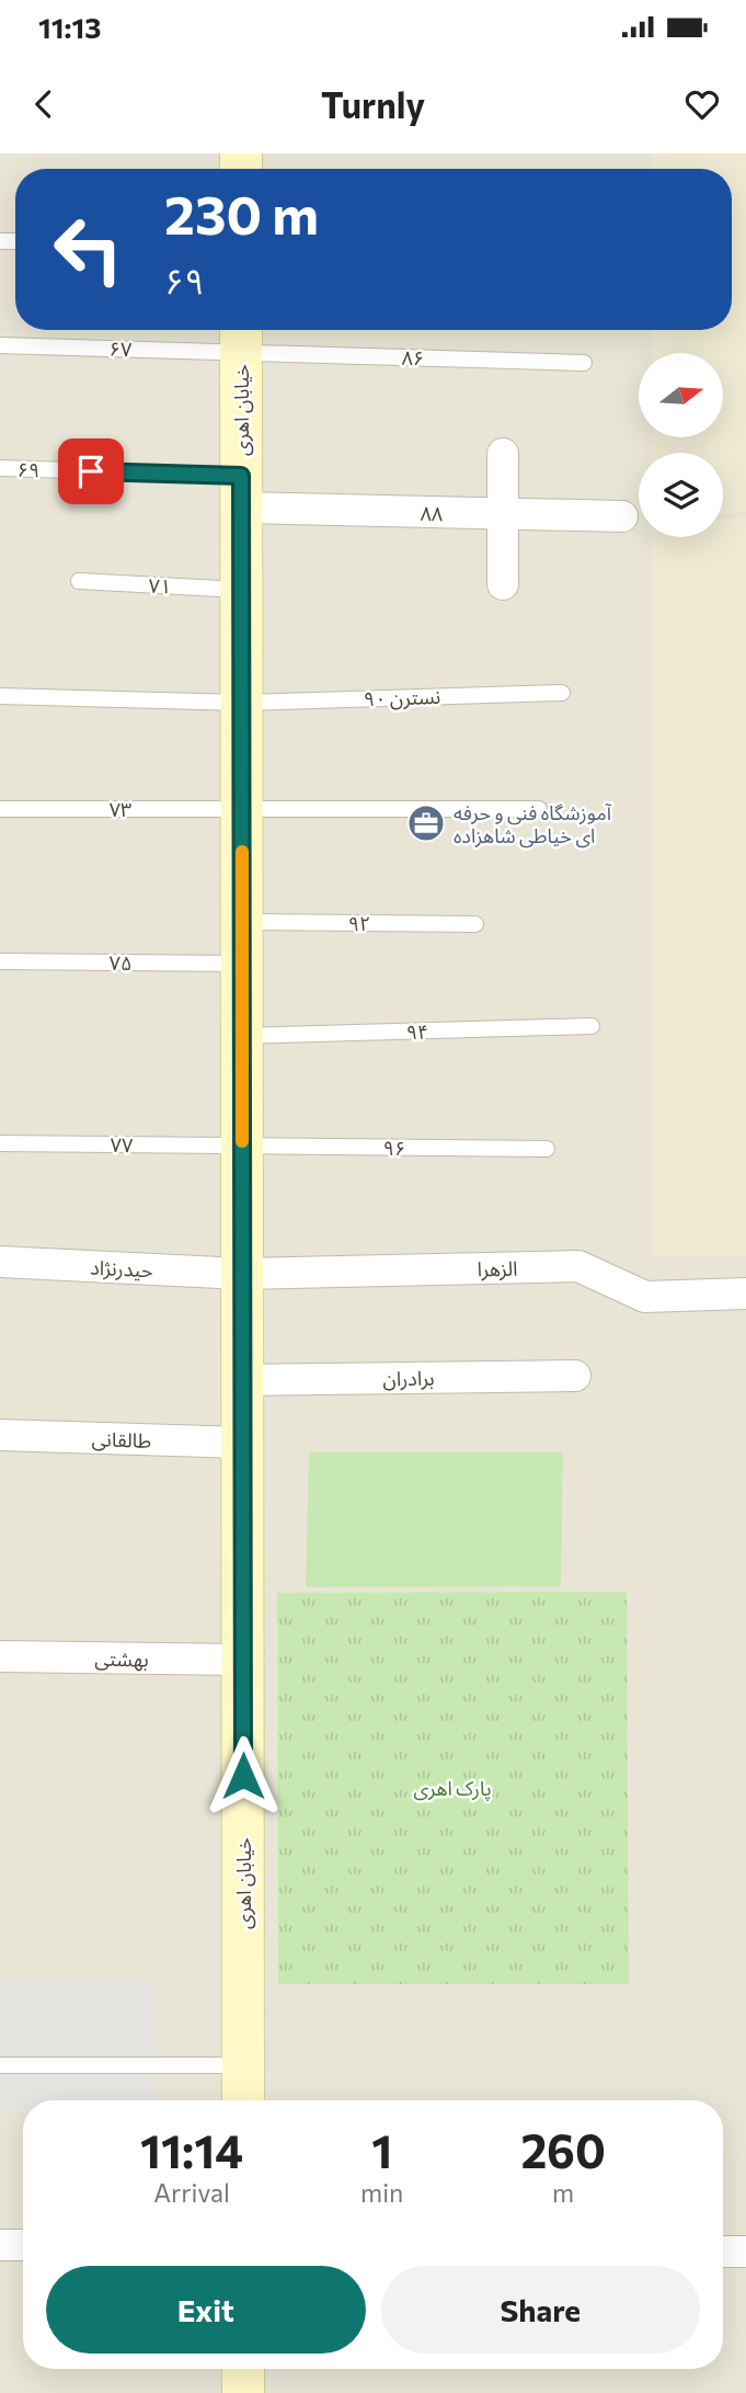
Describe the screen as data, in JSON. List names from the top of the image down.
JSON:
{
  "streets": {
    "street": [
      "خیابان اهری",
      "۸۸",
      "حیدرنژاد",
      "الزهرا",
      "برادران",
      "طالقانی",
      "بهشتی"
    ],
    "lane": [
      "۶۷",
      "۸۶",
      "۶۹",
      "۷۱",
      "نسترن ۹۰",
      "۷۳",
      "۹۲",
      "۷۵",
      "۹۴",
      "۷۷",
      "۹۶"
    ]
  },
  "crossings": [
    ["۶۷", "۸۶"],
    ["۶۷", "خیابان اهری"],
    ["۸۶", "خیابان اهری"],
    ["خیابان اهری", "۶۹"],
    ["خیابان اهری", "۸۸"],
    ["خیابان اهری", "۷۱"],
    ["خیابان اهری", "نسترن ۹۰"],
    ["خیابان اهری", "۷۳"],
    ["خیابان اهری", "۹۲"],
    ["خیابان اهری", "۷۵"],
    ["خیابان اهری", "۹۴"],
    ["خیابان اهری", "۷۷"],
    ["خیابان اهری", "۹۶"],
    ["خیابان اهری", "حیدرنژاد"],
    ["خیابان اهری", "الزهرا"],
    ["خیابان اهری", "برادران"],
    ["خیابان اهری", "طالقانی"],
    ["خیابان اهری", "بهشتی"],
    ["۶۹", "۸۸"],
    ["۷۷", "۹۶"],
    ["حیدرنژاد", "الزهرا"]
  ],
  "parks": ["پارک اهری"],
  "places": {
    "office": ["آموزشگاه فنی و حرفه ای خیاطی شاهزاده"]
  },
  "north": "right",
  "page": {
    "status": "11:13",
    "header": "Turnly",
    "turn": ["230 m", "۶۹"],
    "eta": [
      "11:14",
      "Arrival",
      "1",
      "min",
      "260",
      "m"
    ],
    "buttons": ["Exit", "Share"]
  }
}
